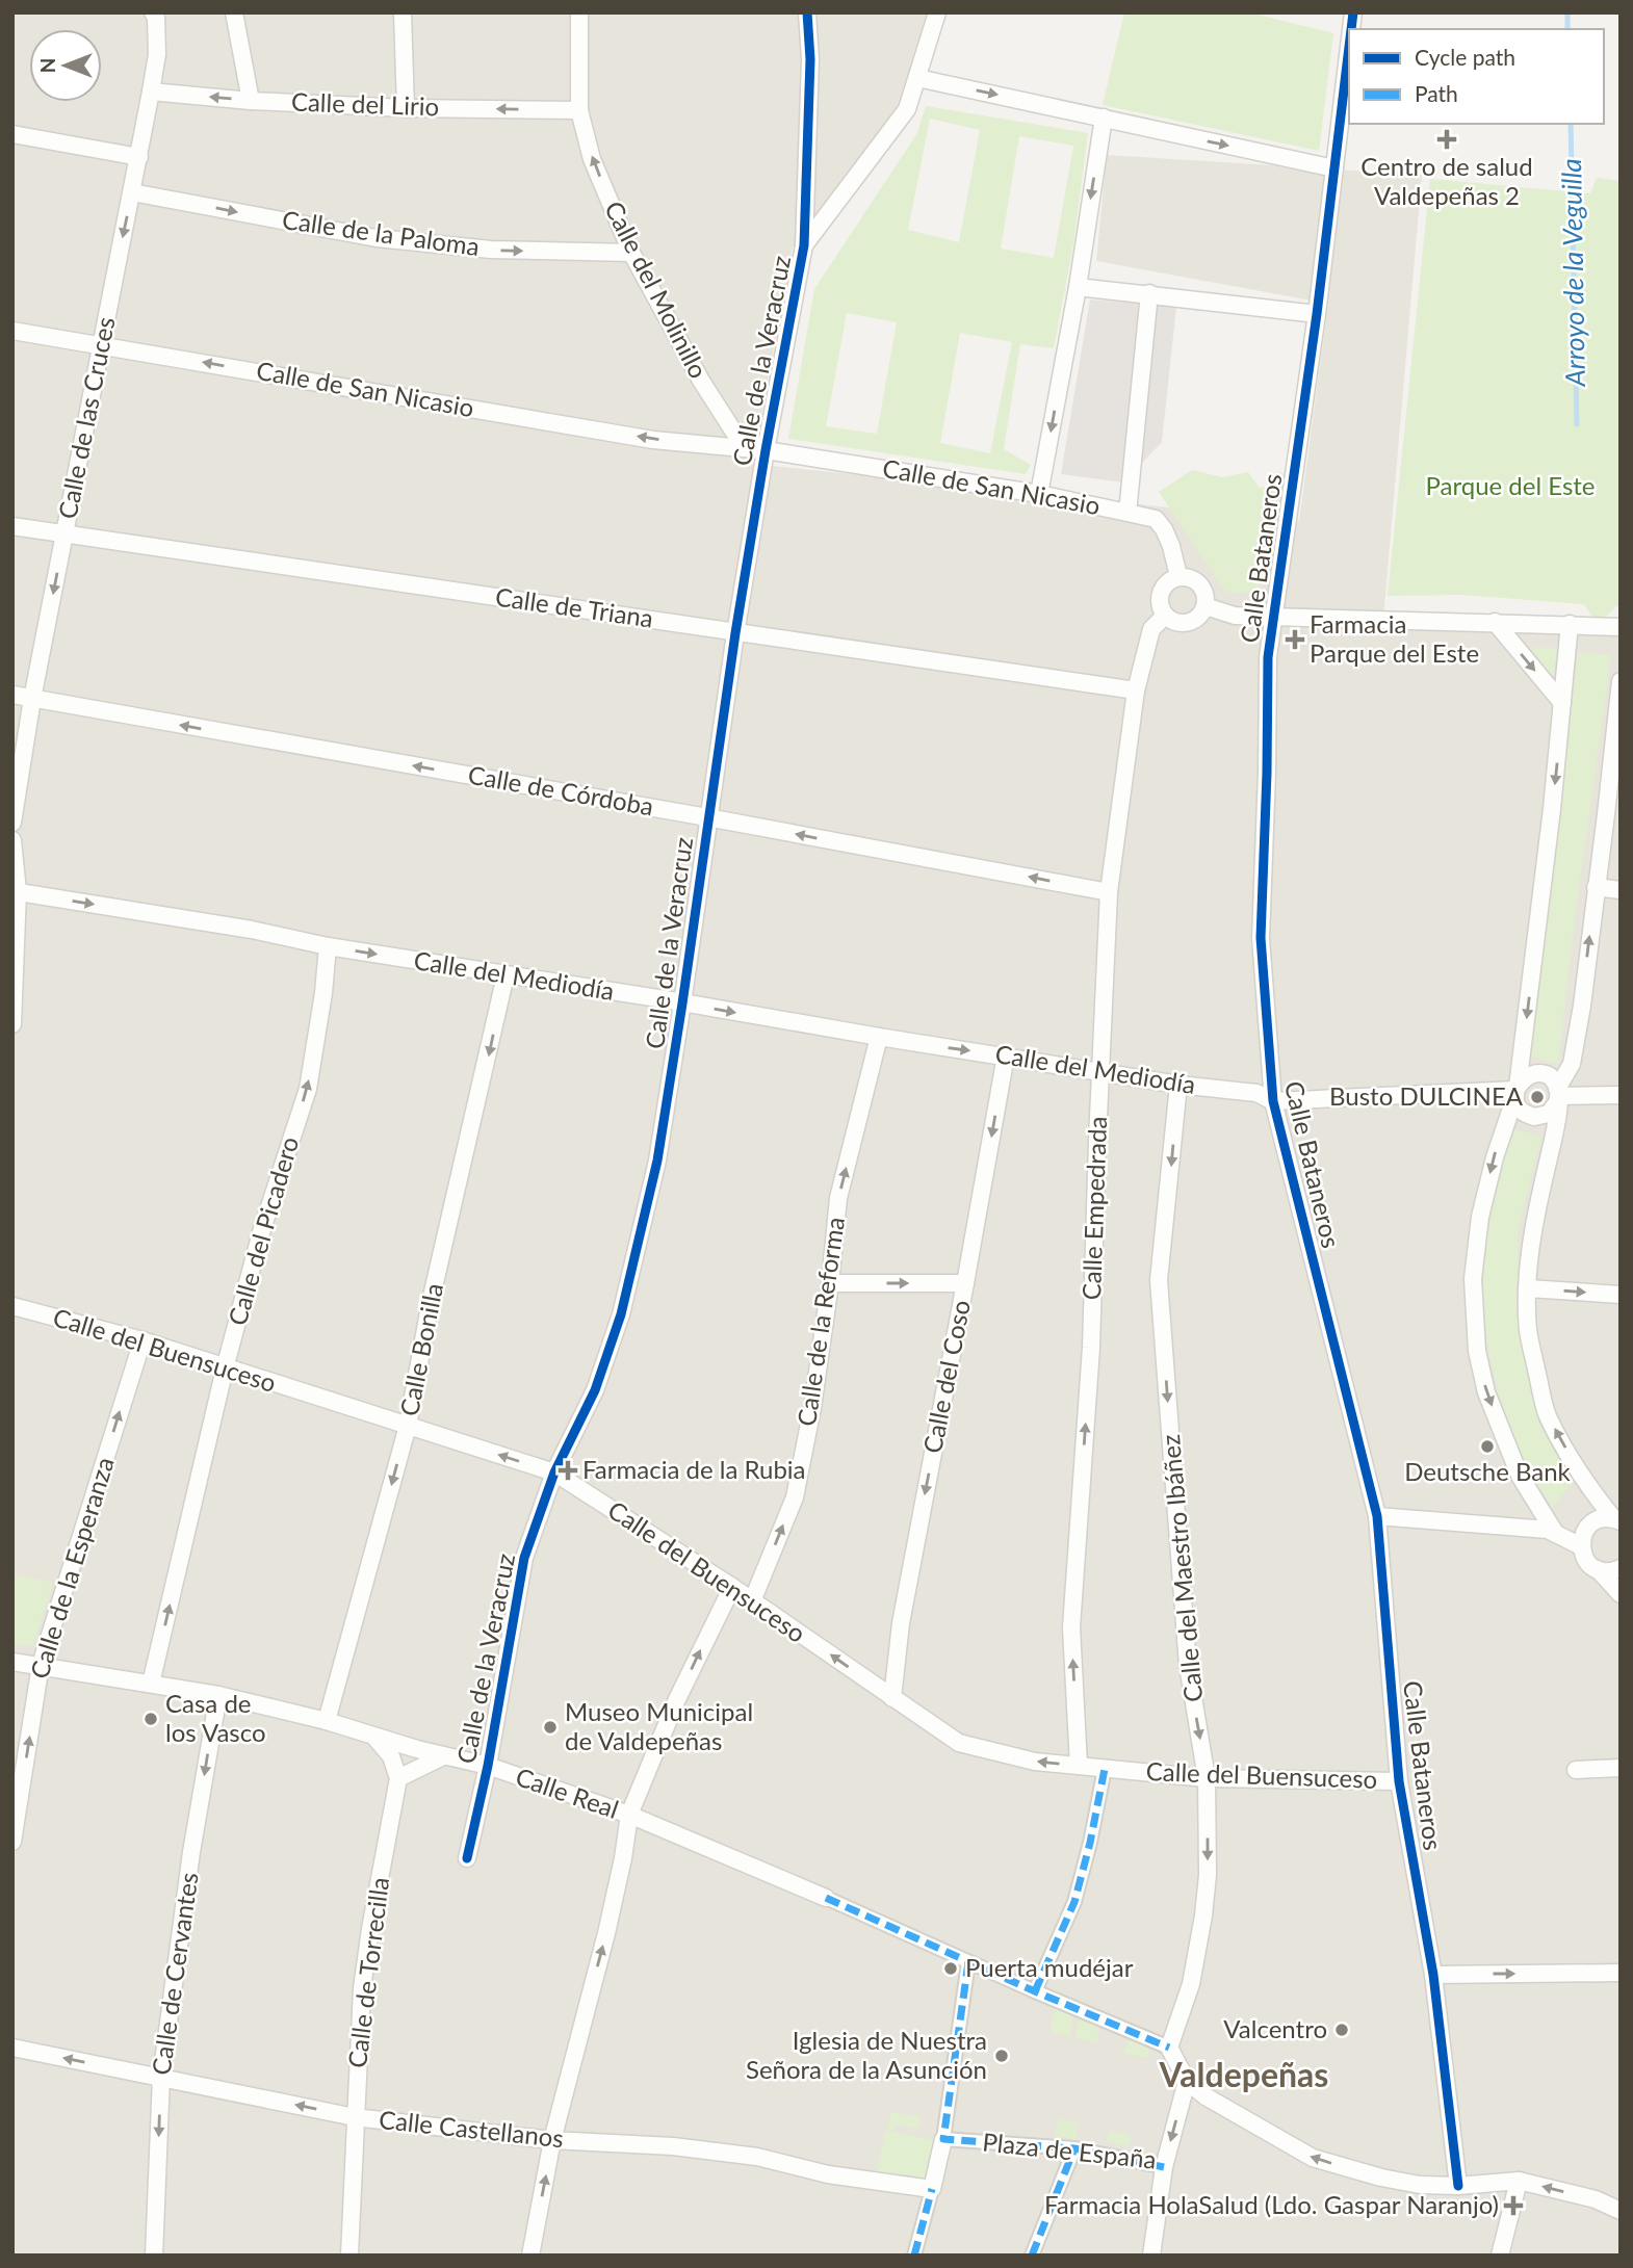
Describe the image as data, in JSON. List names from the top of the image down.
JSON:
{
  "streets": {
    "street": [
      "Calle del Lirio",
      "Calle de la Paloma",
      "Calle del Molinillo",
      "Calle de la Veracruz",
      "Calle de San Nicasio",
      "Calle de las Cruces",
      "Calle Bataneros",
      "Calle de Triana",
      "Calle de Córdoba",
      "Calle del Mediodía",
      "Calle Empedrada",
      "Calle del Picadero",
      "Calle de la Reforma",
      "Calle Bonilla",
      "Calle del Buensuceso",
      "Calle del Coso",
      "Calle de la Esperanza",
      "Calle del Maestro Ibáñez",
      "Calle Real",
      "Calle de Torrecilla",
      "Calle de Cervantes",
      "Calle Castellanos",
      "Plaza de España"
    ]
  },
  "crossings": [
    ["Calle del Lirio", "Calle del Molinillo"],
    ["Calle del Lirio", "Calle de las Cruces"],
    ["Calle de la Paloma", "Calle del Molinillo"],
    ["Calle de la Paloma", "Calle de las Cruces"],
    ["Calle del Molinillo", "Calle de la Veracruz"],
    ["Calle del Molinillo", "Calle de San Nicasio"],
    ["Calle de la Veracruz", "Calle de San Nicasio"],
    ["Calle de la Veracruz", "Calle de Triana"],
    ["Calle de la Veracruz", "Calle de Córdoba"],
    ["Calle de la Veracruz", "Calle del Mediodía"],
    ["Calle de la Veracruz", "Calle del Buensuceso"],
    ["Calle de la Veracruz", "Calle Real"],
    ["Calle de San Nicasio", "Calle de las Cruces"],
    ["Calle de San Nicasio", "Calle Empedrada"],
    ["Calle de las Cruces", "Calle de Triana"],
    ["Calle de las Cruces", "Calle de Córdoba"],
    ["Calle Bataneros", "Calle del Mediodía"],
    ["Calle Bataneros", "Calle del Buensuceso"],
    ["Calle de Triana", "Calle Empedrada"],
    ["Calle de Córdoba", "Calle Empedrada"],
    ["Calle del Mediodía", "Calle Empedrada"],
    ["Calle del Mediodía", "Calle del Picadero"],
    ["Calle del Mediodía", "Calle de la Reforma"],
    ["Calle del Mediodía", "Calle Bonilla"],
    ["Calle del Mediodía", "Calle del Coso"],
    ["Calle del Mediodía", "Calle del Maestro Ibáñez"],
    ["Calle Empedrada", "Calle del Buensuceso"],
    ["Calle del Picadero", "Calle del Buensuceso"],
    ["Calle del Picadero", "Calle Real"],
    ["Calle de la Reforma", "Calle del Buensuceso"],
    ["Calle Bonilla", "Calle del Buensuceso"],
    ["Calle Bonilla", "Calle Real"],
    ["Calle del Buensuceso", "Calle del Coso"],
    ["Calle del Buensuceso", "Calle de la Esperanza"],
    ["Calle del Buensuceso", "Calle del Maestro Ibáñez"],
    ["Calle de la Esperanza", "Calle Real"],
    ["Calle del Maestro Ibáñez", "Calle Real"],
    ["Calle Real", "Calle de Cervantes"],
    ["Calle de Torrecilla", "Calle Castellanos"],
    ["Calle de Cervantes", "Calle Castellanos"]
  ],
  "one_way": [
    "Calle del Lirio",
    "Calle de la Paloma",
    "Calle de San Nicasio",
    "Calle de las Cruces",
    "Calle de Córdoba",
    "Calle del Mediodía",
    "Calle Empedrada",
    "Calle del Picadero",
    "Calle de la Reforma",
    "Calle Bonilla",
    "Calle del Coso",
    "Calle de la Esperanza",
    "Calle del Maestro Ibáñez",
    "Calle de Cervantes",
    "Calle Castellanos"
  ],
  "districts": ["Valdepeñas"],
  "water": ["Arroyo de la Veguilla"],
  "parks": ["Parque del Este"],
  "places": {
    "health": [
      "Centro de salud Valdepeñas 2",
      "Farmacia Parque del Este",
      "Farmacia de la Rubia",
      "Farmacia HolaSalud (Ldo. Gaspar Naranjo)"
    ],
    "other": [
      "Busto DULCINEA",
      "Deutsche Bank",
      "Casa de los Vasco",
      "Museo Municipal de Valdepeñas",
      "Puerta mudéjar",
      "Valcentro",
      "Iglesia de Nuestra Señora de la Asunción"
    ]
  },
  "legend": ["Cycle path", "Path"],
  "north": "left"
}
